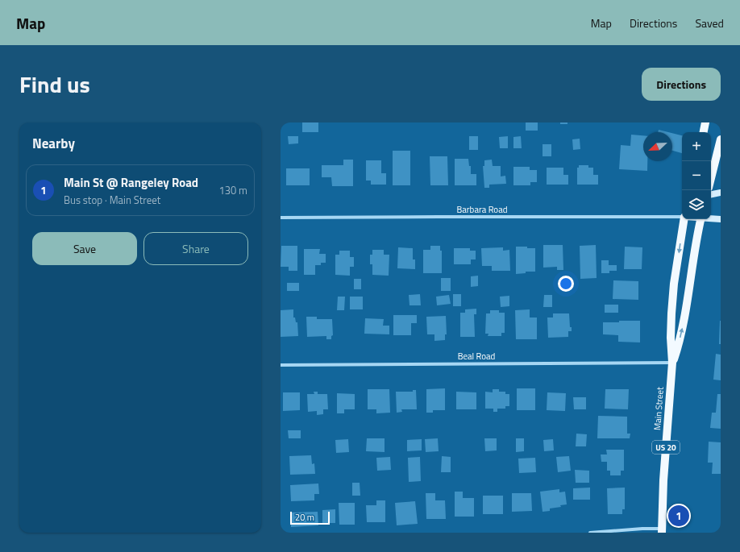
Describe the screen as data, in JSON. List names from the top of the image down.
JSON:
{
  "streets": {
    "main road": ["Main Street", "US 20"],
    "street": ["Barbara Road", "Beal Road"]
  },
  "crossings": [
    ["Beal Road", "Main Street"]
  ],
  "scale_bar": "20 m",
  "north": "bottom left",
  "page": {
    "header": "Map",
    "nav": ["Map", "Directions", "Saved"],
    "title": "Find us",
    "buttons": [
      "Directions",
      ["Save", "Share"]
    ],
    "heading": "Nearby",
    "map_buttons": ["+", "−"],
    "list": [
      {
        "mark": "1",
        "name": "Main St @ Rangeley Road",
        "note": "Bus stop · Main Street",
        "value": "130 m"
      }
    ],
    "pins": "1",
    "scale": "20 m"
  }
}
